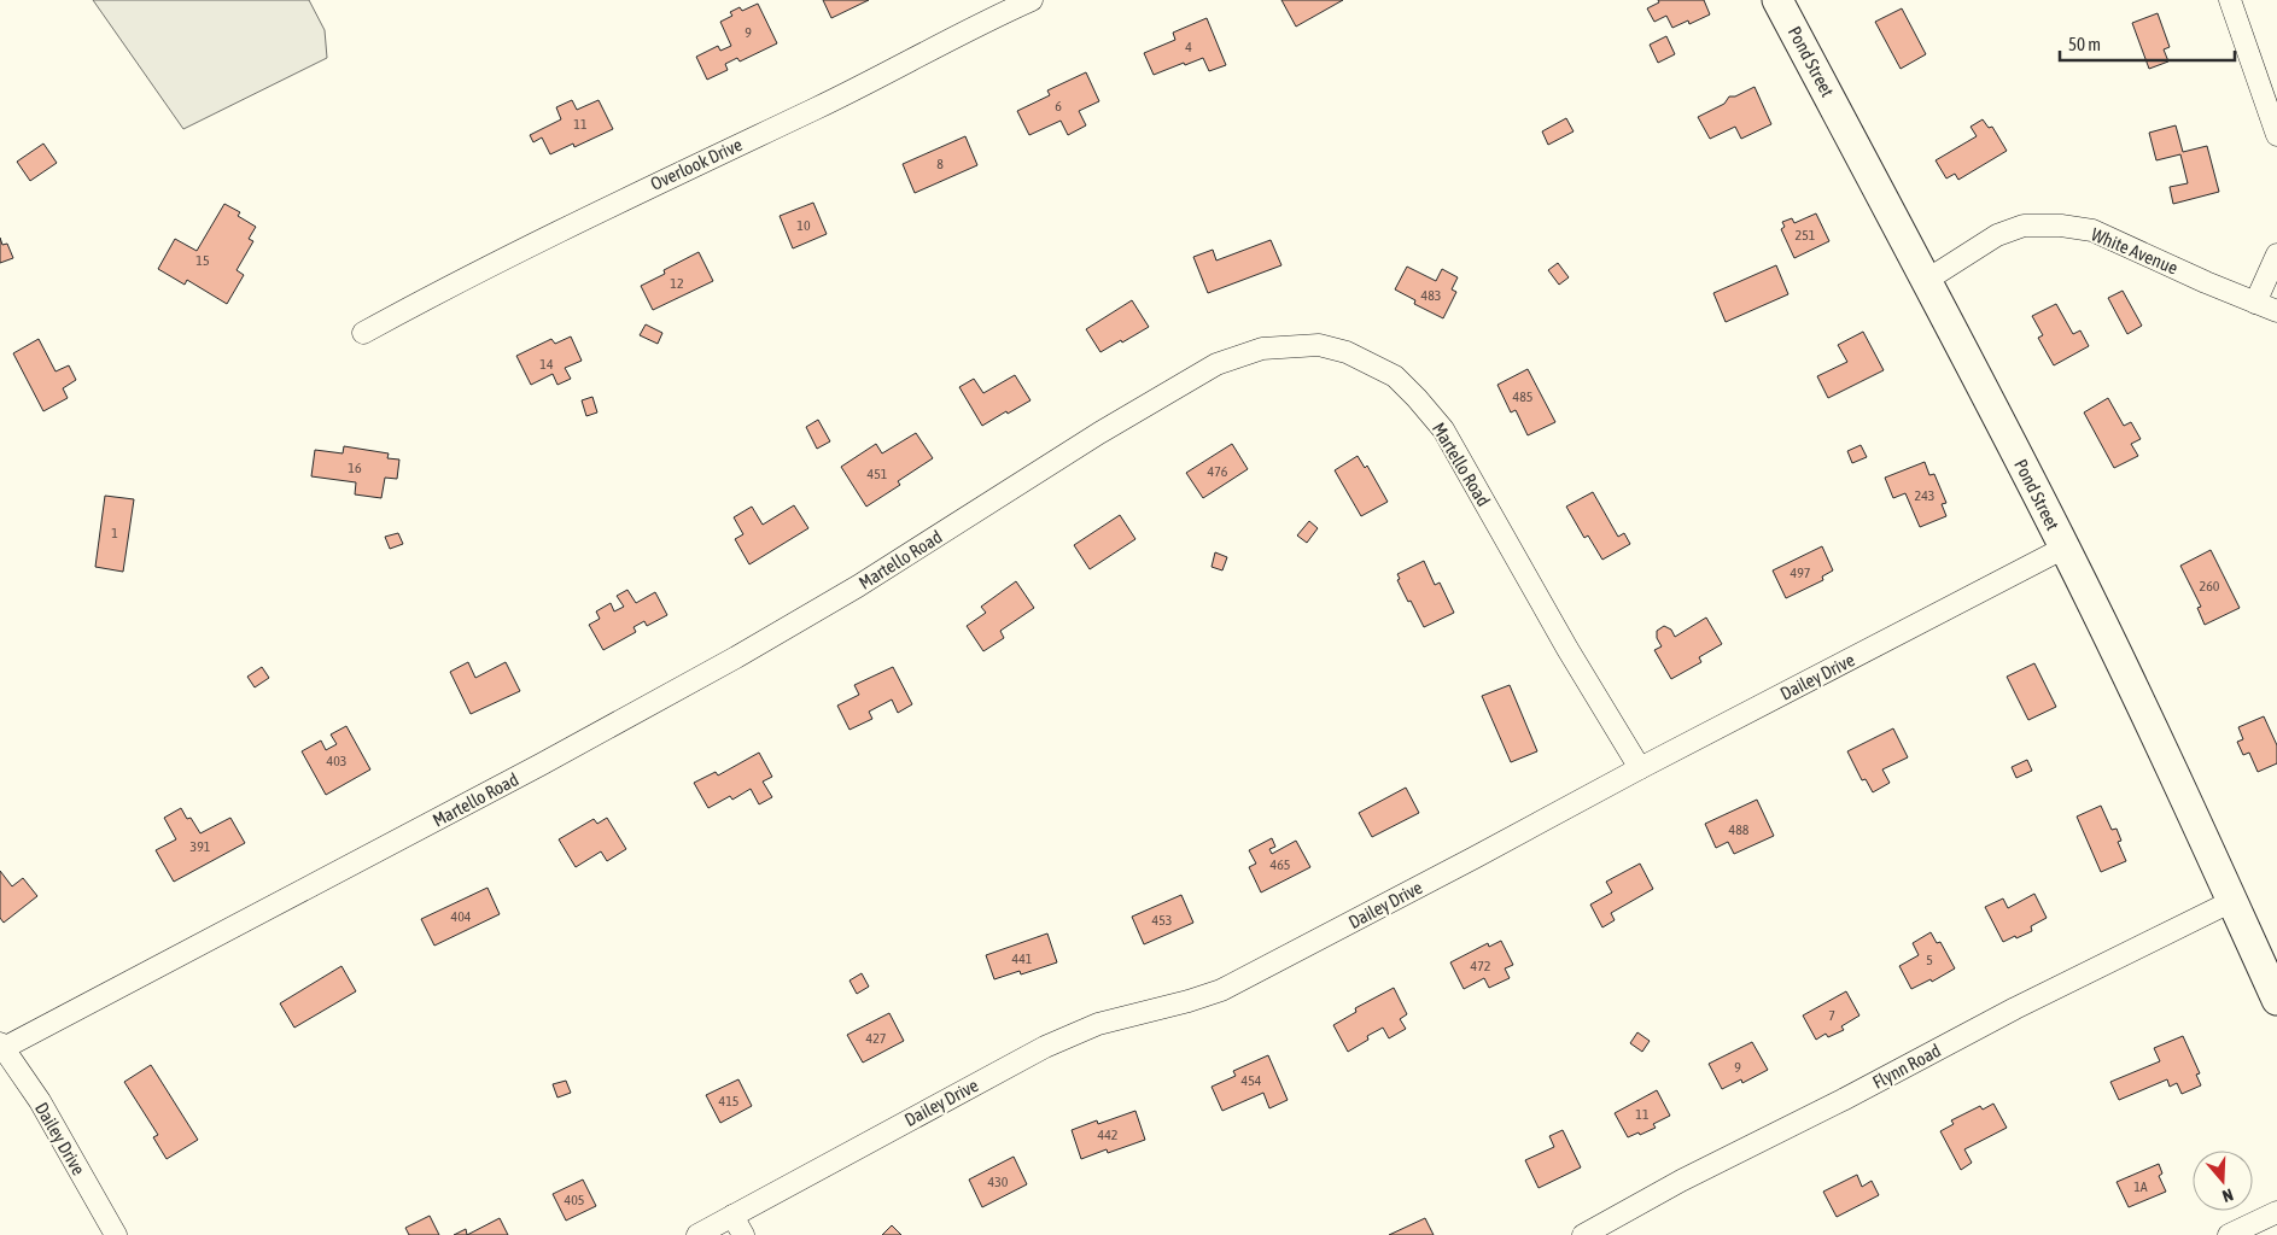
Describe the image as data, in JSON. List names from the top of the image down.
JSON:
{
  "streets": {
    "main road": ["Pond Street"],
    "street": [
      "Overlook Drive",
      "White Avenue",
      "Martello Road",
      "Dailey Drive",
      "Flynn Road"
    ]
  },
  "crossings": [
    ["Pond Street", "White Avenue"],
    ["Pond Street", "Dailey Drive"],
    ["Pond Street", "Flynn Road"],
    ["Martello Road", "Dailey Drive"]
  ],
  "house_numbers": [
    "9",
    "4",
    "6",
    "11",
    "8",
    "10",
    "251",
    "15",
    "12",
    "483",
    "14",
    "485",
    "16",
    "476",
    "451",
    "243",
    "1",
    "497",
    "260",
    "403",
    "488",
    "391",
    "465",
    "404",
    "453",
    "441",
    "5",
    "472",
    "7",
    "427",
    "9",
    "454",
    "415",
    "11",
    "442",
    "430",
    "1A",
    "405"
  ],
  "scale_bar": "50 m",
  "north": "bottom"
}
